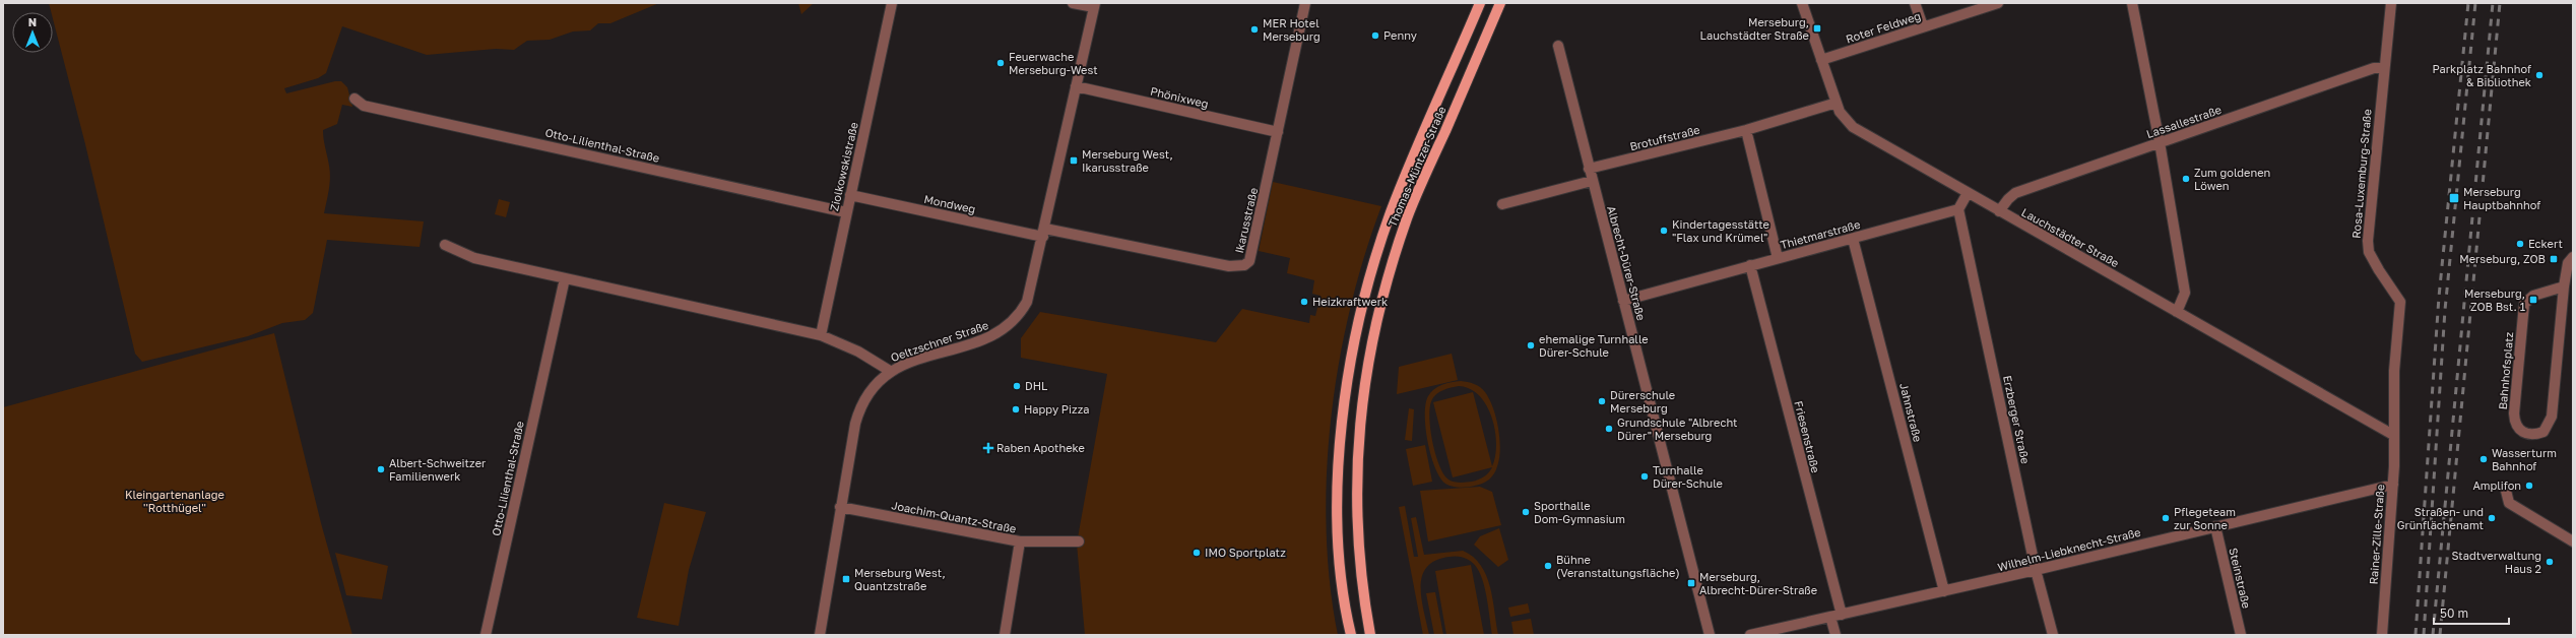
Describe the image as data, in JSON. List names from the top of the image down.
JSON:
{
  "streets": {
    "main road": ["Thomas-Müntzer-Straße"],
    "street": [
      "Roter Feldweg",
      "Phönixweg",
      "Lassallestraße",
      "Brotuffstraße",
      "Otto-Lilienthal-Straße",
      "Ziolkowskistraße",
      "Rosa-Luxemburg-Straße",
      "Mondweg",
      "Ikarusstraße",
      "Thietmarstraße",
      "Lauchstädter Straße",
      "Albrecht-Dürer-Straße",
      "Oeltzschner Straße",
      "Bahnhofsplatz",
      "Jahnstraße",
      "Erzberger Straße",
      "Friesenstraße",
      "Joachim-Quantz-Straße",
      "Rainer-Zille-Straße",
      "Wilhelm-Liebknecht-Straße",
      "Steinstraße"
    ]
  },
  "crossings": [
    ["Roter Feldweg", "Lauchstädter Straße"],
    ["Phönixweg", "Ikarusstraße"],
    ["Phönixweg", "Oeltzschner Straße"],
    ["Lassallestraße", "Rosa-Luxemburg-Straße"],
    ["Lassallestraße", "Lauchstädter Straße"],
    ["Brotuffstraße", "Lauchstädter Straße"],
    ["Brotuffstraße", "Albrecht-Dürer-Straße"],
    ["Otto-Lilienthal-Straße", "Ziolkowskistraße"],
    ["Ziolkowskistraße", "Mondweg"],
    ["Rosa-Luxemburg-Straße", "Lauchstädter Straße"],
    ["Rosa-Luxemburg-Straße", "Rainer-Zille-Straße"],
    ["Mondweg", "Ikarusstraße"],
    ["Mondweg", "Oeltzschner Straße"],
    ["Ikarusstraße", "Oeltzschner Straße"],
    ["Thietmarstraße", "Albrecht-Dürer-Straße"],
    ["Thietmarstraße", "Jahnstraße"],
    ["Thietmarstraße", "Erzberger Straße"],
    ["Thietmarstraße", "Friesenstraße"],
    ["Lauchstädter Straße", "Rainer-Zille-Straße"],
    ["Oeltzschner Straße", "Joachim-Quantz-Straße"],
    ["Jahnstraße", "Wilhelm-Liebknecht-Straße"],
    ["Erzberger Straße", "Wilhelm-Liebknecht-Straße"],
    ["Friesenstraße", "Wilhelm-Liebknecht-Straße"],
    ["Rainer-Zille-Straße", "Wilhelm-Liebknecht-Straße"],
    ["Wilhelm-Liebknecht-Straße", "Steinstraße"]
  ],
  "parks": ["Kleingartenanlage ''Rotthügel''"],
  "places": {
    "transit": [
      "Merseburg, Lauchstädter Straße",
      "Merseburg West, Ikarusstraße",
      "Merseburg Hauptbahnhof",
      "Merseburg, ZOB",
      "Merseburg, ZOB Bst. 1",
      "Merseburg West, Quantzstraße",
      "Merseburg, Albrecht-Dürer-Straße"
    ],
    "other": [
      "MER Hotel Merseburg",
      "Penny",
      "Feuerwache Merseburg-West",
      "Parkplatz Bahnhof & Bibliothek",
      "Zum goldenen Löwen",
      "Kindertagesstätte \"Flax und Krümel\"",
      "Eckert",
      "Heizkraftwerk",
      "ehemalige Turnhalle Dürer-Schule",
      "DHL",
      "Dürerschule Merseburg",
      "Happy Pizza",
      "Grundschule \"Albrecht Dürer\" Merseburg",
      "Wasserturm Bahnhof",
      "Albert-Schweitzer Familienwerk",
      "Turnhalle Dürer-Schule",
      "Amplifon",
      "Sporthalle Dom-Gymnasium",
      "Pflegeteam zur Sonne",
      "Straßen- und Grünflächenamt",
      "IMO Sportplatz",
      "Stadtverwaltung Haus 2",
      "Bühne (Veranstaltungsfläche)"
    ],
    "health": ["Raben Apotheke"]
  },
  "scale_bar": "50 m",
  "north": "top"
}
